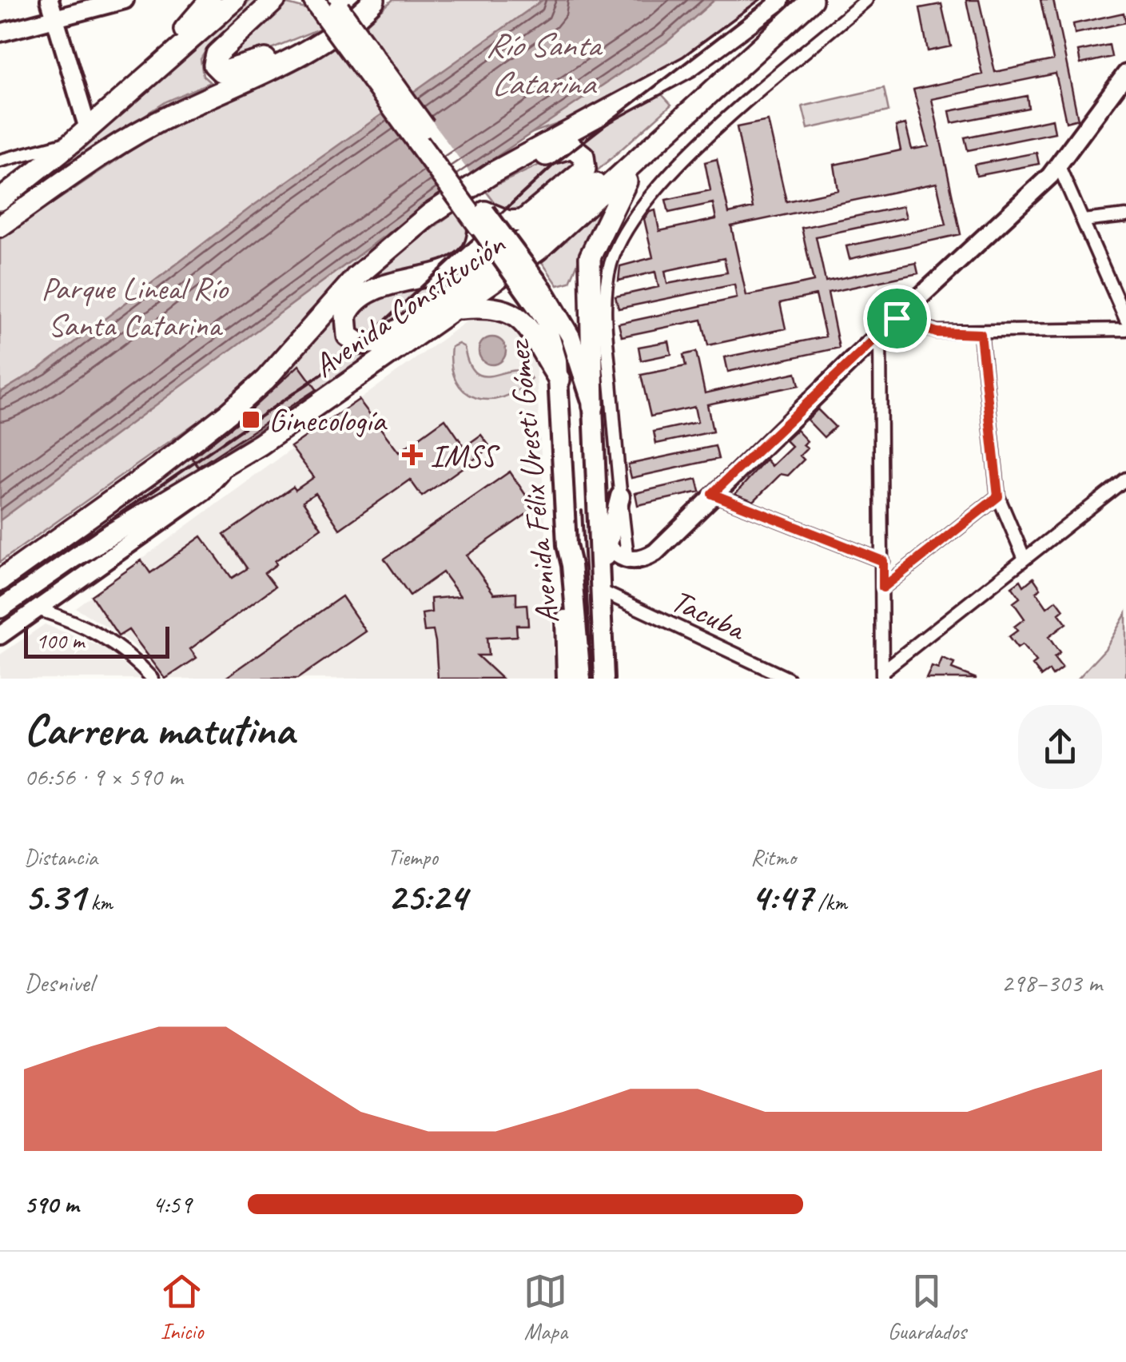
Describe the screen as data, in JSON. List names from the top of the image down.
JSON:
{
  "streets": {
    "highway": ["Avenida Constitución", "Avenida Félix Uresti Gómez"],
    "street": ["Tacuba"]
  },
  "water": ["Río Santa Catarina"],
  "parks": ["Parque Lineal Río Santa Catarina"],
  "places": {
    "transit": ["Ginecología"],
    "health": ["IMSS"]
  },
  "scale_bar": "100 m",
  "page": {
    "scale": "100 m",
    "heading": ["Carrera matutina", "06:56 · 9 × 590 m"],
    "stats": [
      ["Distancia", "5.31 km"],
      ["Tiempo", "25:24"],
      ["Ritmo", "4:47 /km"]
    ],
    "chart": ["Desnivel", "298–303 m"],
    "list": [
      {
        "name": "590 m",
        "note": "4:59"
      }
    ],
    "tabs": ["Inicio", "Mapa", "Guardados"]
  }
}
